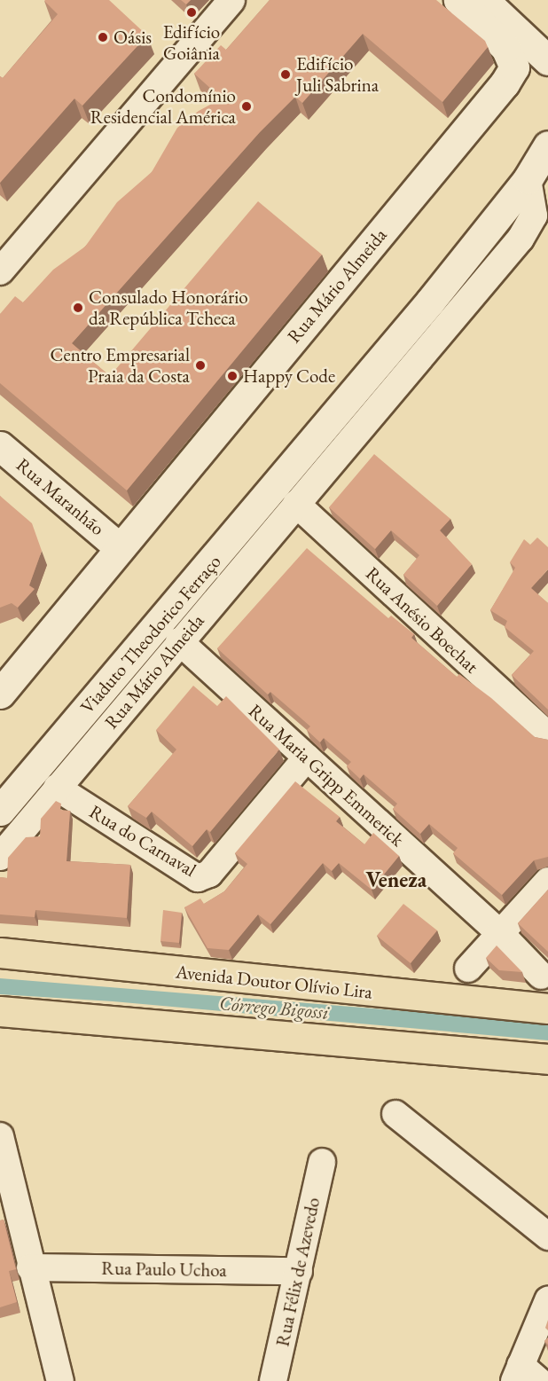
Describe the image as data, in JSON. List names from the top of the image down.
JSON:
{
  "streets": {
    "main road": ["Avenida Doutor Olívio Lira"],
    "street": [
      "Rua Mário Almeida",
      "Rua Maranhão",
      "Rua Anésio Boechat",
      "Viaduto Theodorico Ferraço",
      "Rua Maria Gripp Emmerick",
      "Rua do Carnaval",
      "Rua Paulo Uchoa",
      "Rua Félix de Azevedo"
    ]
  },
  "crossings": [
    ["Rua Mário Almeida", "Rua Maranhão"],
    ["Rua Mário Almeida", "Rua Anésio Boechat"],
    ["Rua Mário Almeida", "Viaduto Theodorico Ferraço"],
    ["Rua Mário Almeida", "Rua Maria Gripp Emmerick"],
    ["Rua Mário Almeida", "Rua do Carnaval"],
    ["Rua Maria Gripp Emmerick", "Rua do Carnaval"],
    ["Rua Paulo Uchoa", "Rua Félix de Azevedo"]
  ],
  "districts": ["Veneza"],
  "water": ["Córrego Bigossi"],
  "places": [
    "Edifício Goiânia",
    "Oásis",
    "Edifício Juli Sabrina",
    "Condomínio Residencial América",
    "Consulado Honorário da República Tcheca",
    "Centro Empresarial Praia da Costa",
    "Happy Code"
  ]
}
